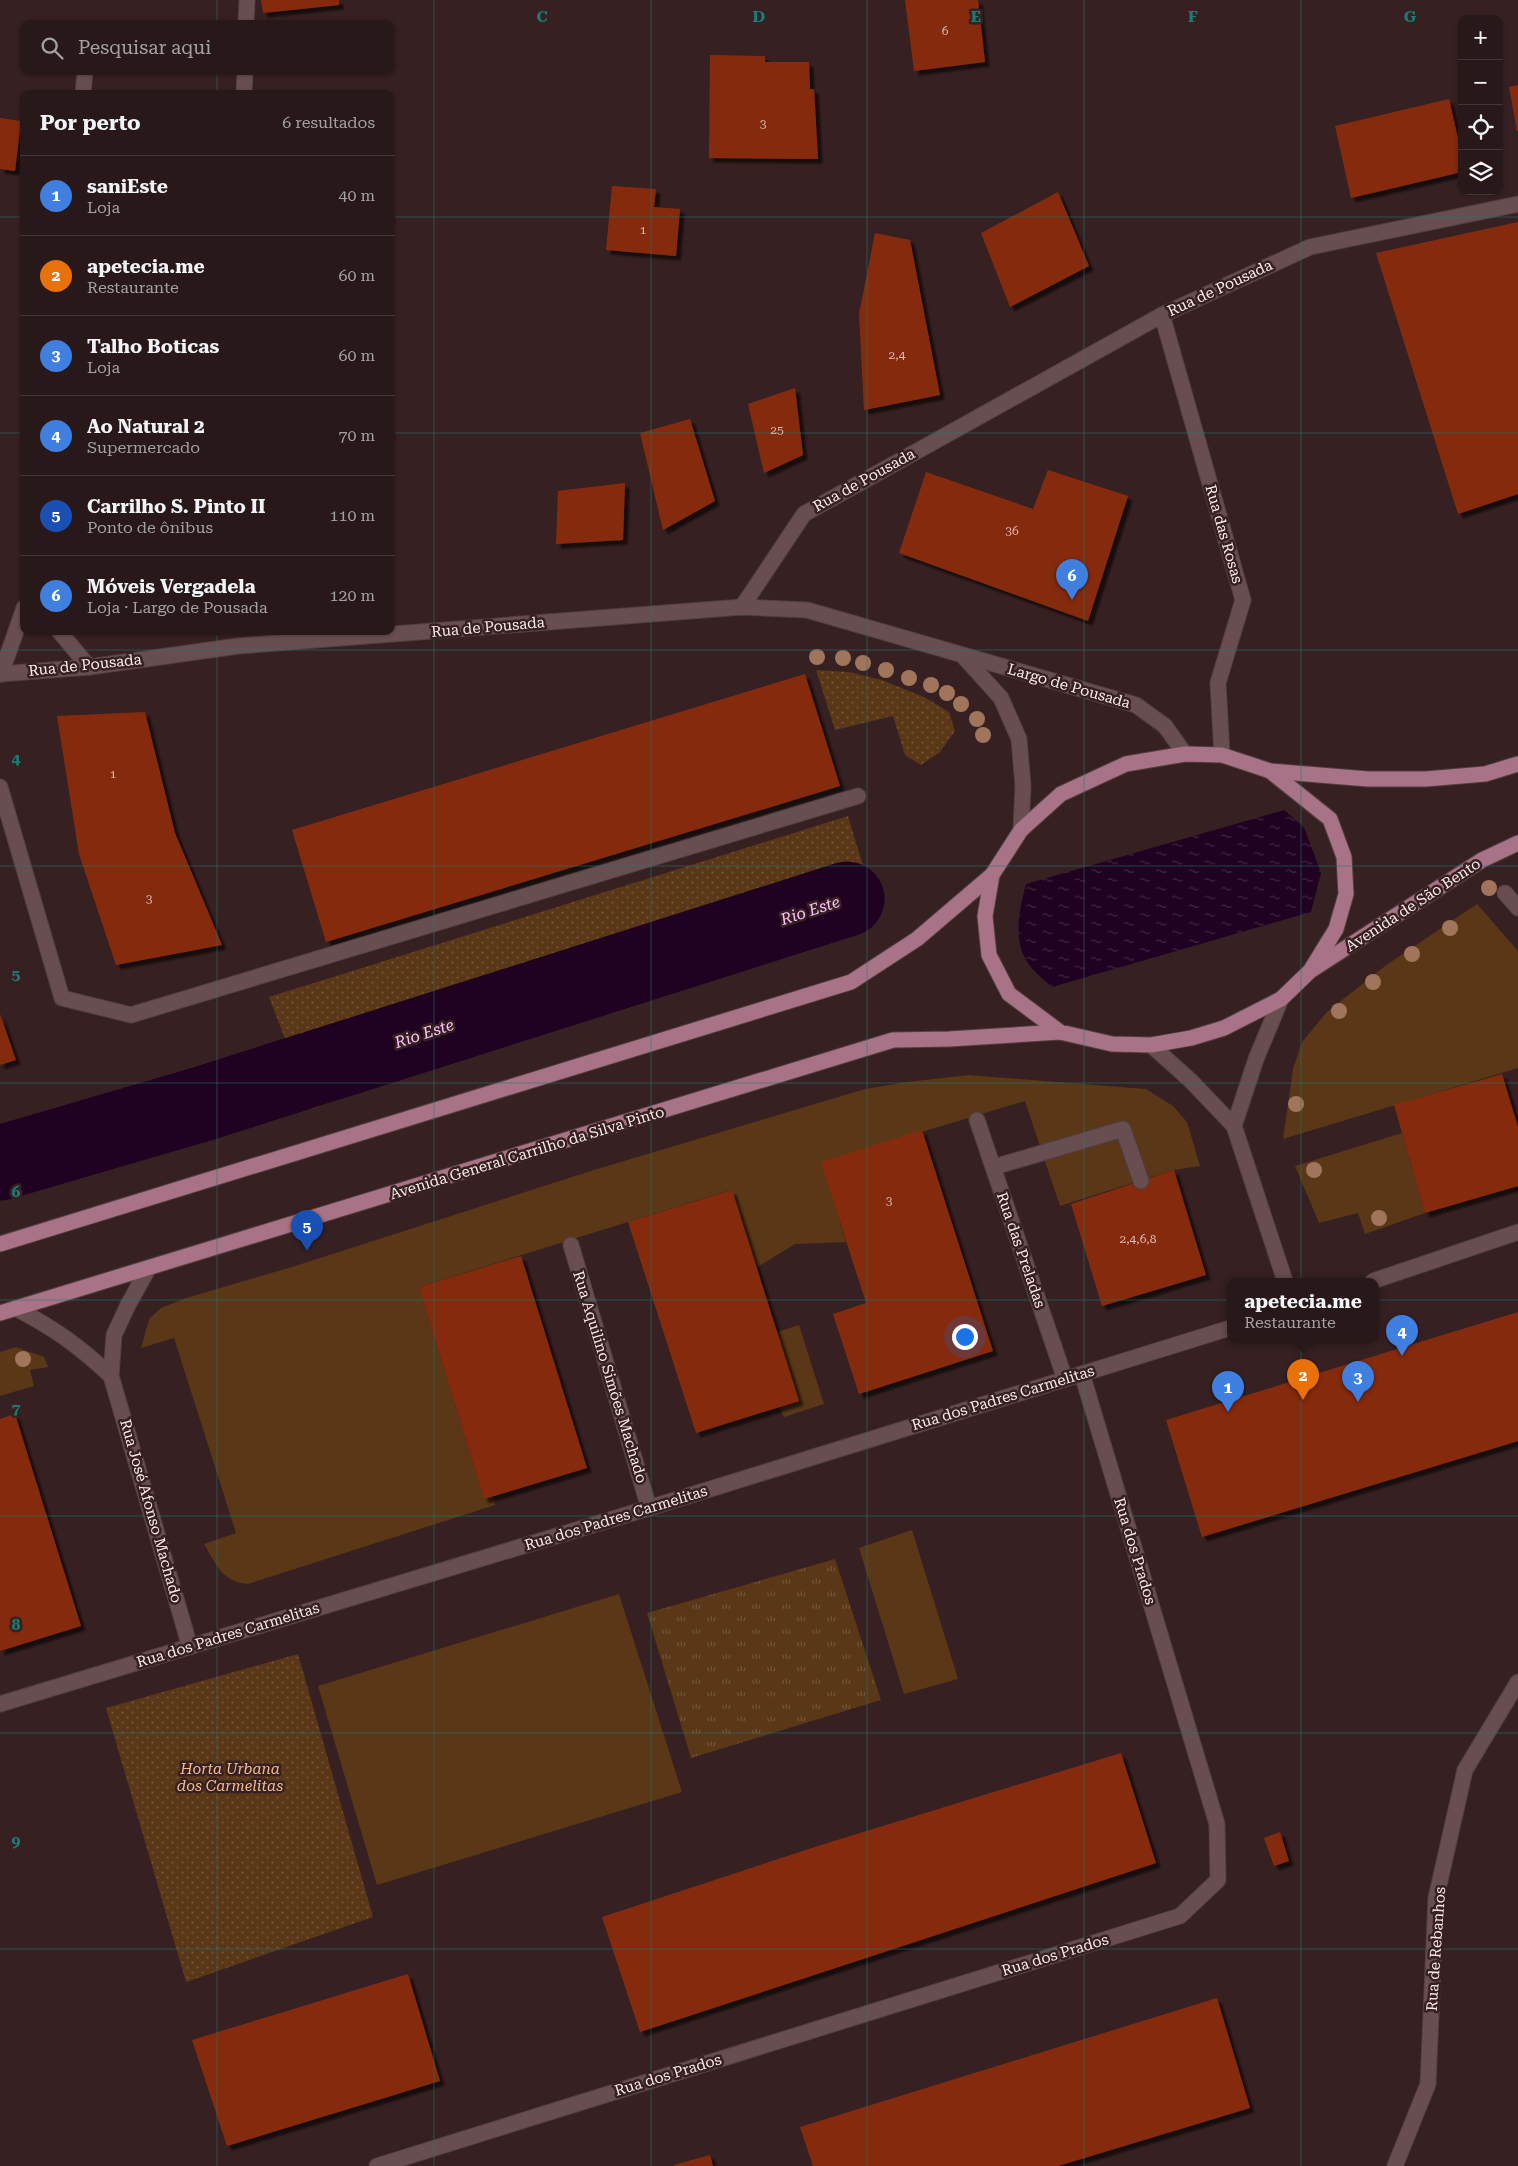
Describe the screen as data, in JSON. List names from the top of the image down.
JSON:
{
  "streets": {
    "main road": ["Avenida de São Bento", "Avenida General Carrilho da Silva Pinto"],
    "street": [
      "Rua de Pousada",
      "Rua das Rosas",
      "Largo de Pousada",
      "Rua das Preladas",
      "Rua Aquilino Simões Machado",
      "Rua dos Padres Carmelitas",
      "Rua José Afonso Machado",
      "Rua dos Prados",
      "Rua de Rebanhos"
    ]
  },
  "crossings": [
    ["Rua de Pousada", "Rua das Rosas"],
    ["Rua de Pousada", "Largo de Pousada"],
    ["Rua das Rosas", "Avenida de São Bento"],
    ["Largo de Pousada", "Avenida de São Bento"],
    ["Avenida de São Bento", "Avenida General Carrilho da Silva Pinto"],
    ["Avenida General Carrilho da Silva Pinto", "Rua José Afonso Machado"],
    ["Rua das Preladas", "Rua dos Padres Carmelitas"],
    ["Rua Aquilino Simões Machado", "Rua dos Padres Carmelitas"],
    ["Rua dos Padres Carmelitas", "Rua José Afonso Machado"],
    ["Rua dos Padres Carmelitas", "Rua dos Prados"]
  ],
  "water": ["Rio Este"],
  "parks": ["Horta Urbana dos Carmelitas"],
  "house_numbers": [
    "6",
    "3",
    "1",
    "2,4",
    "25",
    "36",
    "1",
    "3",
    "3",
    "2,4,6,8"
  ],
  "page": {
    "map_buttons": ["+", "−"],
    "search": "Pesquisar aqui",
    "heading": ["Por perto", "6 resultados"],
    "list": [
      {
        "mark": "1",
        "name": "saniEste",
        "note": "Loja",
        "value": "40 m"
      },
      {
        "mark": "2",
        "name": "apetecia.me",
        "note": "Restaurante",
        "value": "60 m"
      },
      {
        "mark": "3",
        "name": "Talho Boticas",
        "note": "Loja",
        "value": "60 m"
      },
      {
        "mark": "4",
        "name": "Ao Natural 2",
        "note": "Supermercado",
        "value": "70 m"
      },
      {
        "mark": "5",
        "name": "Carrilho S. Pinto II",
        "note": "Ponto de ônibus",
        "value": "110 m"
      },
      {
        "mark": "6",
        "name": "Móveis Vergadela",
        "note": "Loja · Largo de Pousada",
        "value": "120 m"
      }
    ],
    "pins": [
      "6",
      "5",
      "4",
      "2",
      "3",
      "1"
    ],
    "popup": ["apetecia.me", "Restaurante"]
  },
  "grid": {
    "columns": [
      "C",
      "D",
      "E",
      "F",
      "G"
    ],
    "rows": [
      "4",
      "5",
      "6",
      "7",
      "8",
      "9"
    ]
  }
}
